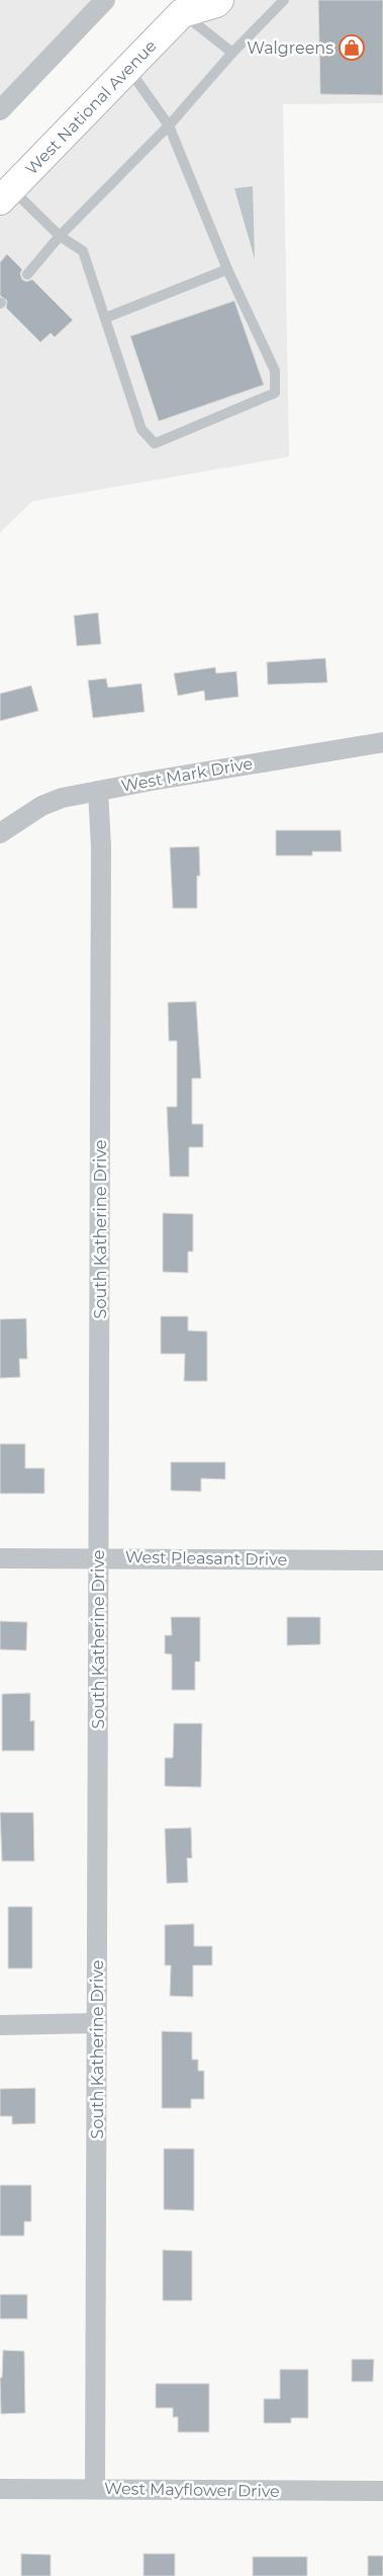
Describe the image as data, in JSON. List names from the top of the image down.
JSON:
{
  "streets": {
    "main road": ["West National Avenue"],
    "street": [
      "West Mark Drive",
      "South Katherine Drive",
      "West Pleasant Drive",
      "West Mayflower Drive"
    ]
  },
  "crossings": [
    ["West Mark Drive", "South Katherine Drive"],
    ["South Katherine Drive", "West Pleasant Drive"],
    ["South Katherine Drive", "West Mayflower Drive"]
  ],
  "places": {
    "shop": ["Walgreens"]
  }
}
